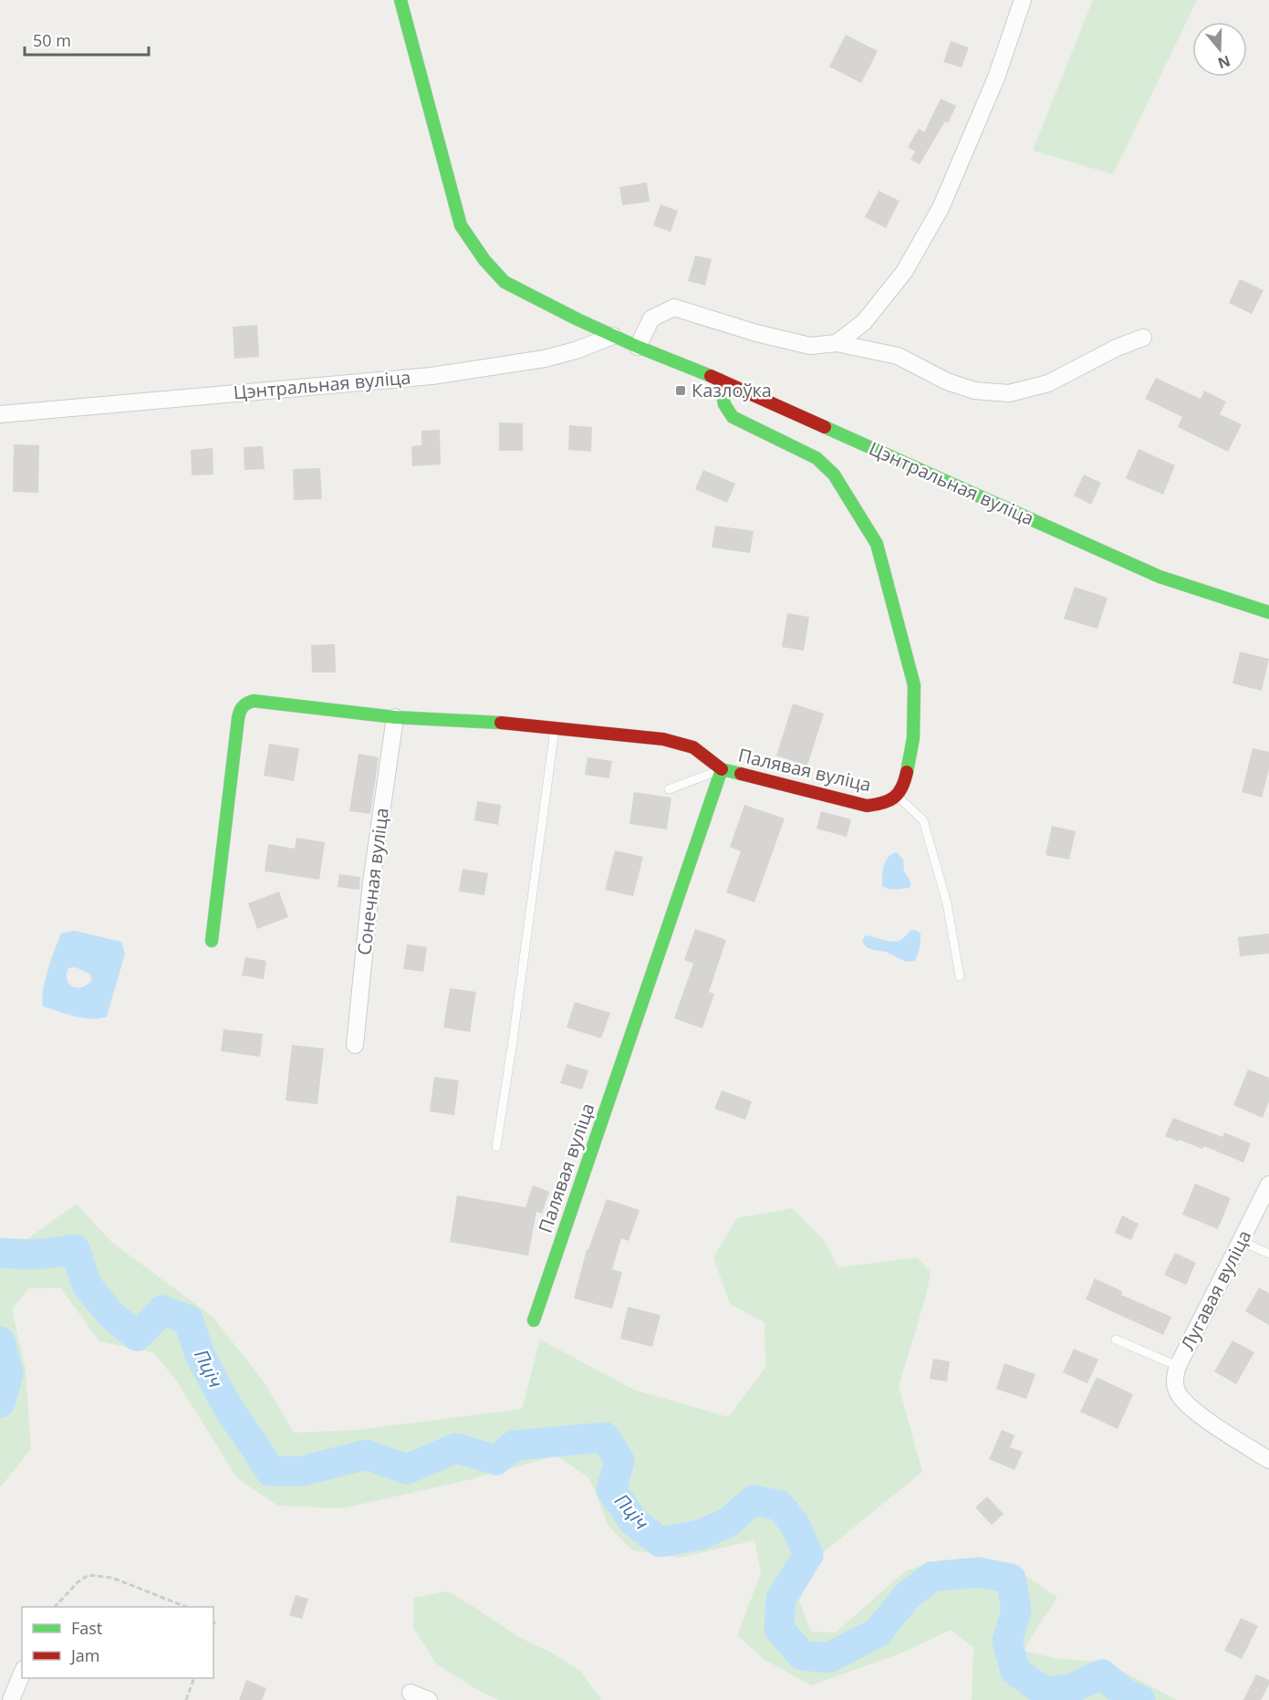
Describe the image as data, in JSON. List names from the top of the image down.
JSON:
{
  "streets": {
    "street": [
      "Цэнтральная вуліца",
      "Палявая вуліца",
      "Сонечная вуліца",
      "Лугавая вуліца"
    ]
  },
  "water": ["Пціч"],
  "places": {
    "transit": ["Казлоўка"]
  },
  "legend": ["Fast", "Jam"],
  "scale_bar": "50 m",
  "north": "bottom"
}
